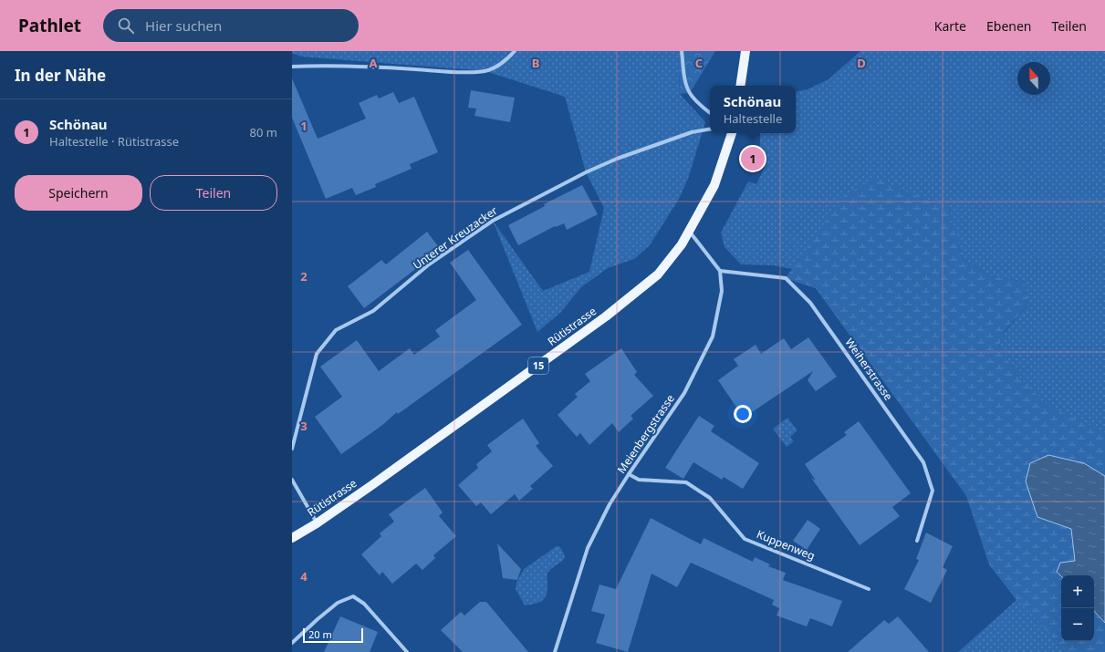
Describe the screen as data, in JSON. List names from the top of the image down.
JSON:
{
  "streets": {
    "main road": ["Rütistrasse", "15"],
    "street": [
      "Unterer Kreuzacker",
      "Weiherstrasse",
      "Meienbergstrasse",
      "Kuppenweg"
    ]
  },
  "crossings": [
    ["Weiherstrasse", "Meienbergstrasse"],
    ["Meienbergstrasse", "Kuppenweg"]
  ],
  "scale_bar": "20 m",
  "north": "top",
  "page": {
    "header": "Pathlet",
    "search": "Hier suchen",
    "nav": ["Karte", "Ebenen", "Teilen"],
    "heading": "In der Nähe",
    "popup": ["Schönau", "Haltestelle"],
    "list": [
      {
        "mark": "1",
        "name": "Schönau",
        "note": "Haltestelle · Rütistrasse",
        "value": "80 m"
      }
    ],
    "pins": "1",
    "buttons": ["Speichern", "Teilen"],
    "map_buttons": ["+", "−"],
    "scale": "20 m"
  },
  "grid": {
    "columns": [
      "A",
      "B",
      "C",
      "D"
    ],
    "rows": [
      "1",
      "2",
      "3",
      "4"
    ]
  }
}
